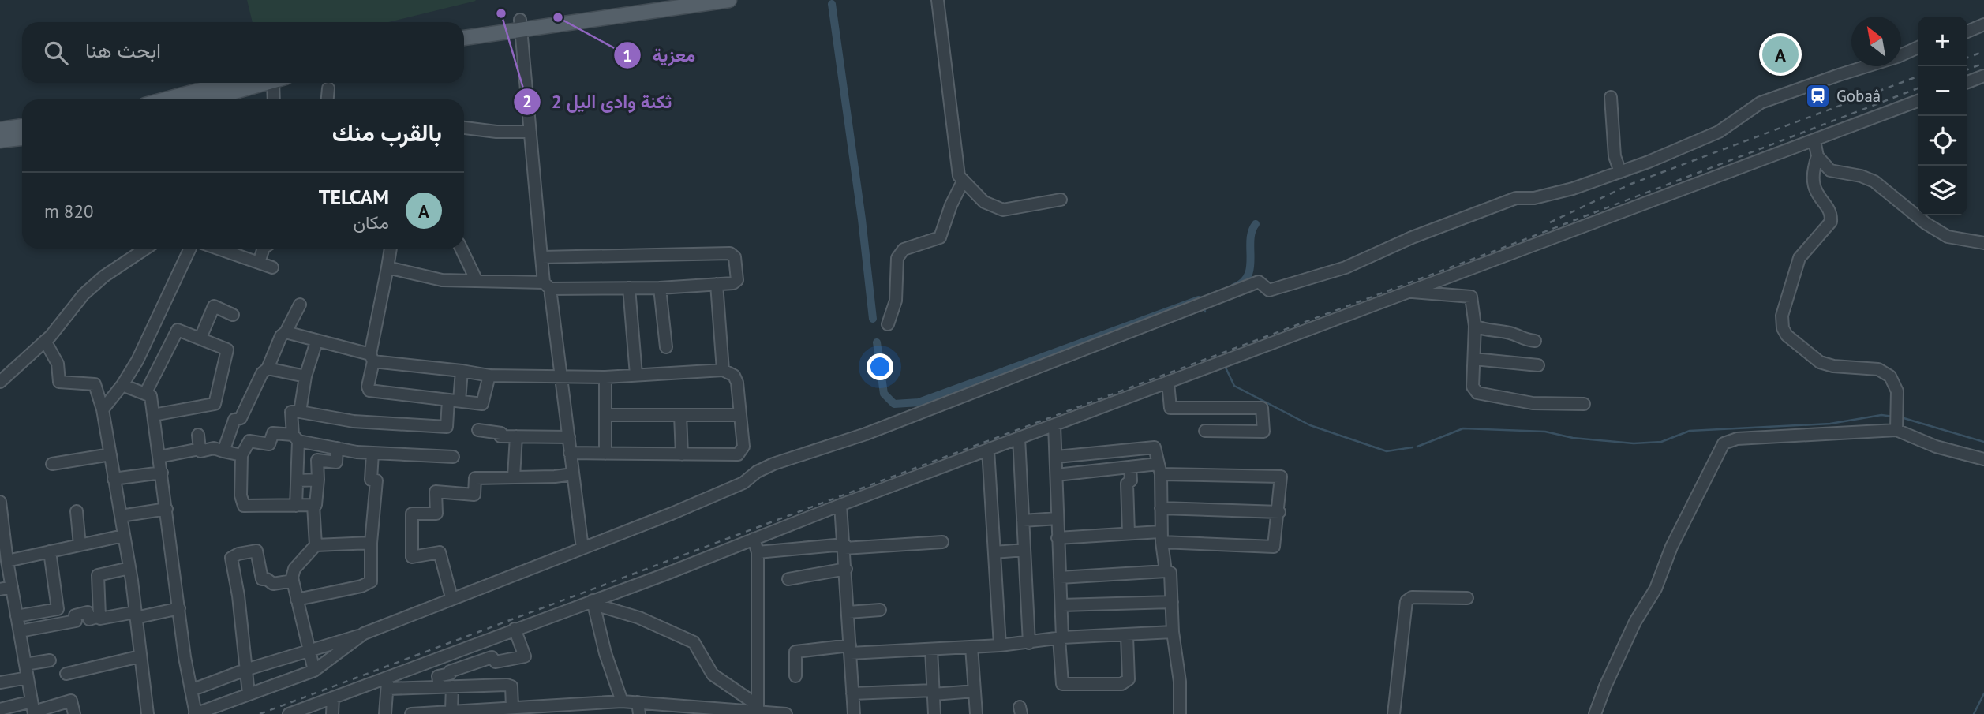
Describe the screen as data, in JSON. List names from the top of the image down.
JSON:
{
  "places": {
    "other": ["ثكنة وادى اليل 2", "معزية"],
    "station": ["Gobaâ"]
  },
  "north": "top left",
  "page": {
    "map_buttons": ["+", "−"],
    "search": "ابحث هنا",
    "pins": "A",
    "heading": "بالقرب منك",
    "list": [
      {
        "mark": "A",
        "name": "TELCAM",
        "note": "مكان",
        "value": "820 m"
      }
    ]
  }
}
